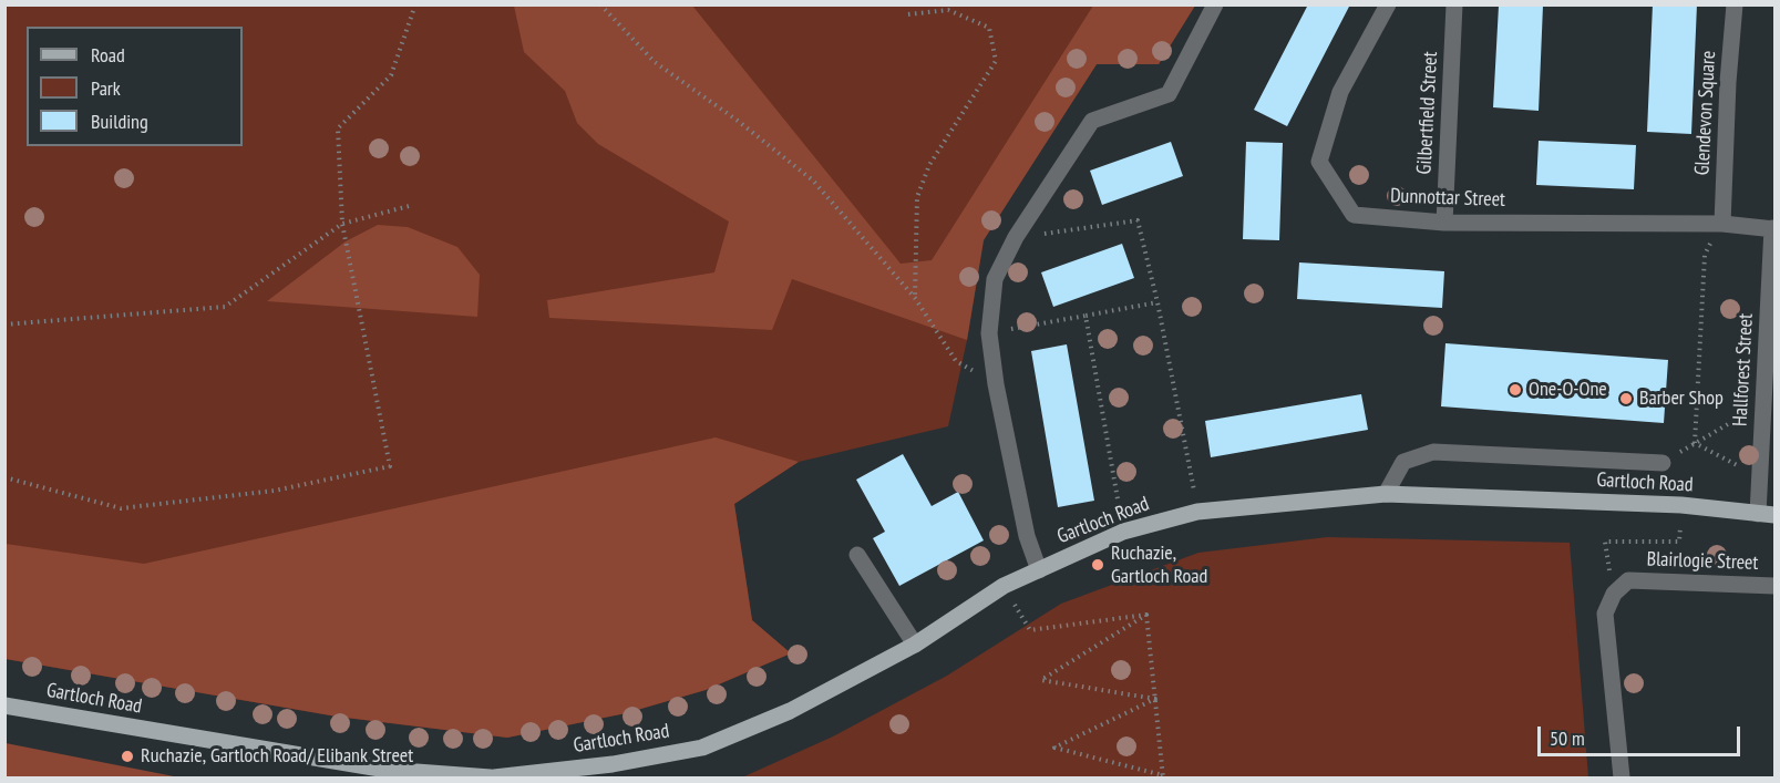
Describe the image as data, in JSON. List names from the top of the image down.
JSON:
{
  "streets": {
    "main road": ["Gartloch Road"],
    "street": [
      "Gilbertfield Street",
      "Glendevon Square",
      "Dunnottar Street",
      "Hallforest Street",
      "Blairlogie Street"
    ]
  },
  "crossings": [
    ["Gilbertfield Street", "Dunnottar Street"],
    ["Glendevon Square", "Dunnottar Street"],
    ["Dunnottar Street", "Hallforest Street"],
    ["Hallforest Street", "Gartloch Road"]
  ],
  "places": [
    "One-O-One",
    "Barber Shop",
    "Ruchazie, Gartloch Road",
    "Ruchazie, Gartloch Road/ Elibank Street"
  ],
  "legend": ["Road", "Park", "Building"],
  "scale_bar": "50 m"
}
